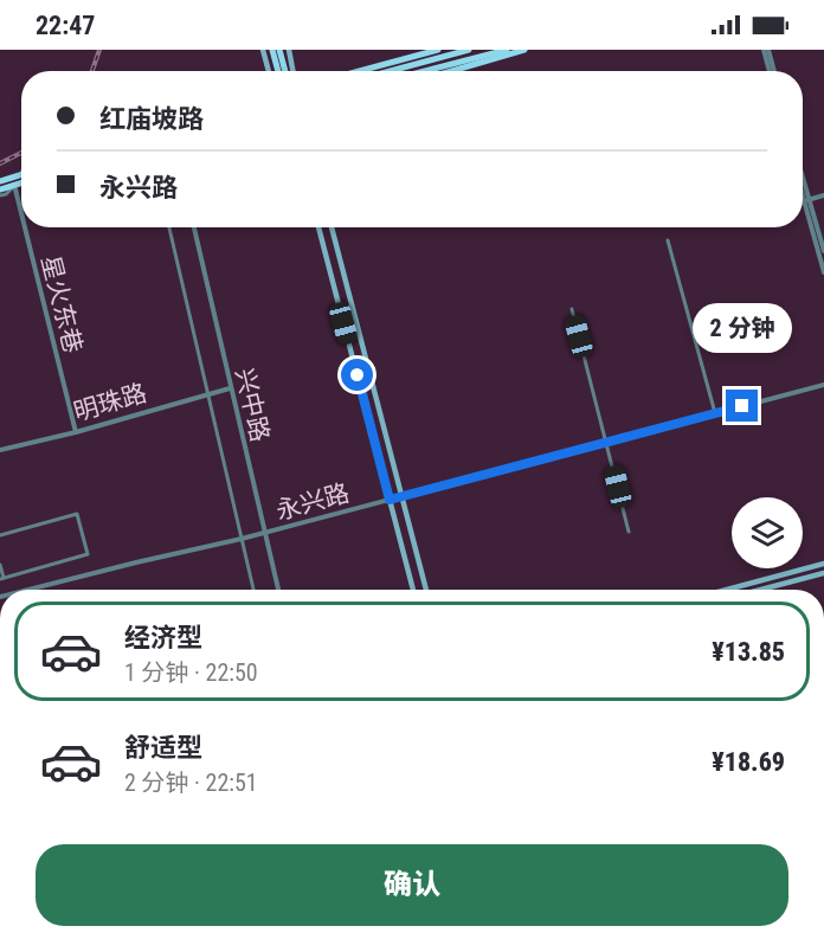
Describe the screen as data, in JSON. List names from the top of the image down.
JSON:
{
  "streets": {
    "street": [
      "星火东巷",
      "明珠路",
      "兴中路",
      "永兴路"
    ]
  },
  "crossings": [
    ["星火东巷", "明珠路"],
    ["明珠路", "兴中路"],
    ["兴中路", "永兴路"]
  ],
  "page": {
    "status": "22:47",
    "banner": ["红庙坡路", "永兴路"],
    "bubble": "2 分钟",
    "list": [
      {
        "name": "经济型",
        "note": "1 分钟 · 22:50",
        "value": "¥13.85"
      },
      {
        "name": "舒适型",
        "note": "2 分钟 · 22:51",
        "value": "¥18.69"
      }
    ],
    "buttons": "确认"
  }
}
